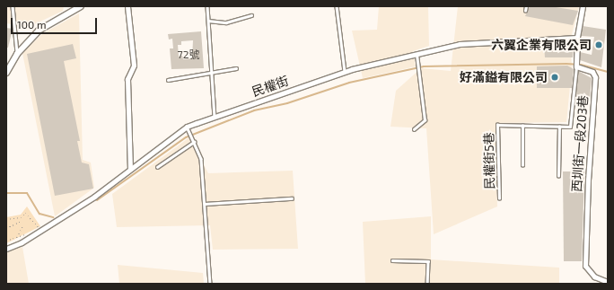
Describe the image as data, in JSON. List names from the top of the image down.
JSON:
{
  "streets": {
    "street": ["民權街", "西圳街一段203巷"],
    "lane": ["民權街5巷"]
  },
  "places": ["六翼企業有限公司", "好滿鎰有限公司"],
  "house_numbers": ["72號"],
  "scale_bar": "100 m"
}
